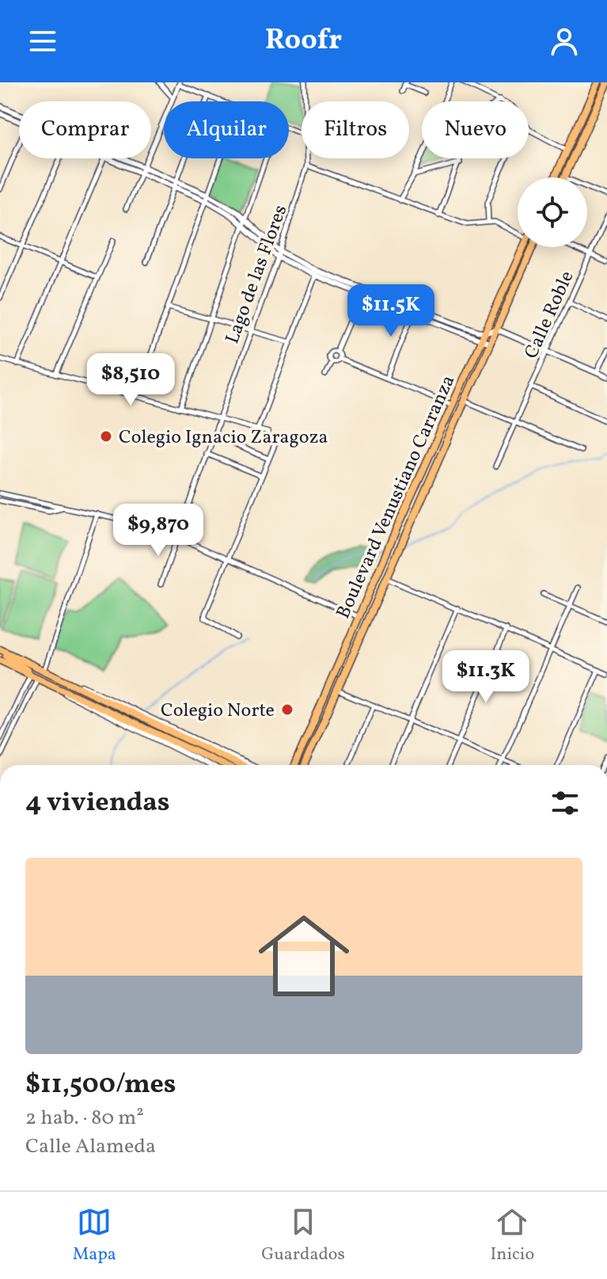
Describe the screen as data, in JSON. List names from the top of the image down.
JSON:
{
  "streets": {
    "main road": ["Boulevard Venustiano Carranza"],
    "street": ["Lago de las Flores", "Calle Roble"]
  },
  "places": ["Colegio Ignacio Zaragoza", "Colegio Norte"],
  "page": {
    "header": "Roofr",
    "chip": [
      "Comprar",
      "Alquilar",
      "Filtros",
      "Nuevo"
    ],
    "price": [
      "$11.5K",
      "$8,510",
      "$9,870",
      "$11.3K"
    ],
    "heading": "4 viviendas",
    "list": [
      {
        "name": "$11,500/mes",
        "note": "2 hab. · 80 m² · Calle Alameda"
      }
    ],
    "tabs": ["Mapa", "Guardados", "Inicio"]
  }
}
